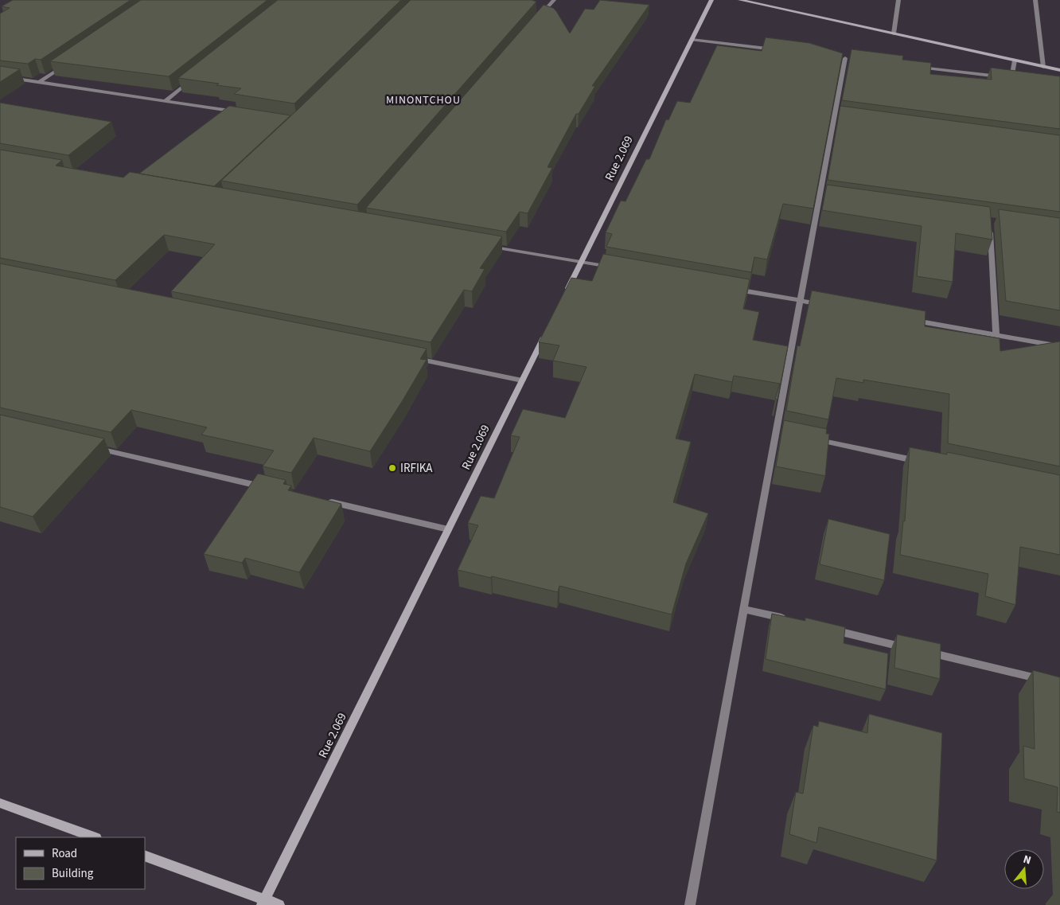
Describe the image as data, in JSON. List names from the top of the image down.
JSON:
{
  "streets": {
    "street": ["Rue 2.069"]
  },
  "districts": ["MINONTCHOU"],
  "places": ["IRFIKA"],
  "legend": ["Road", "Building"],
  "north": "top"
}
